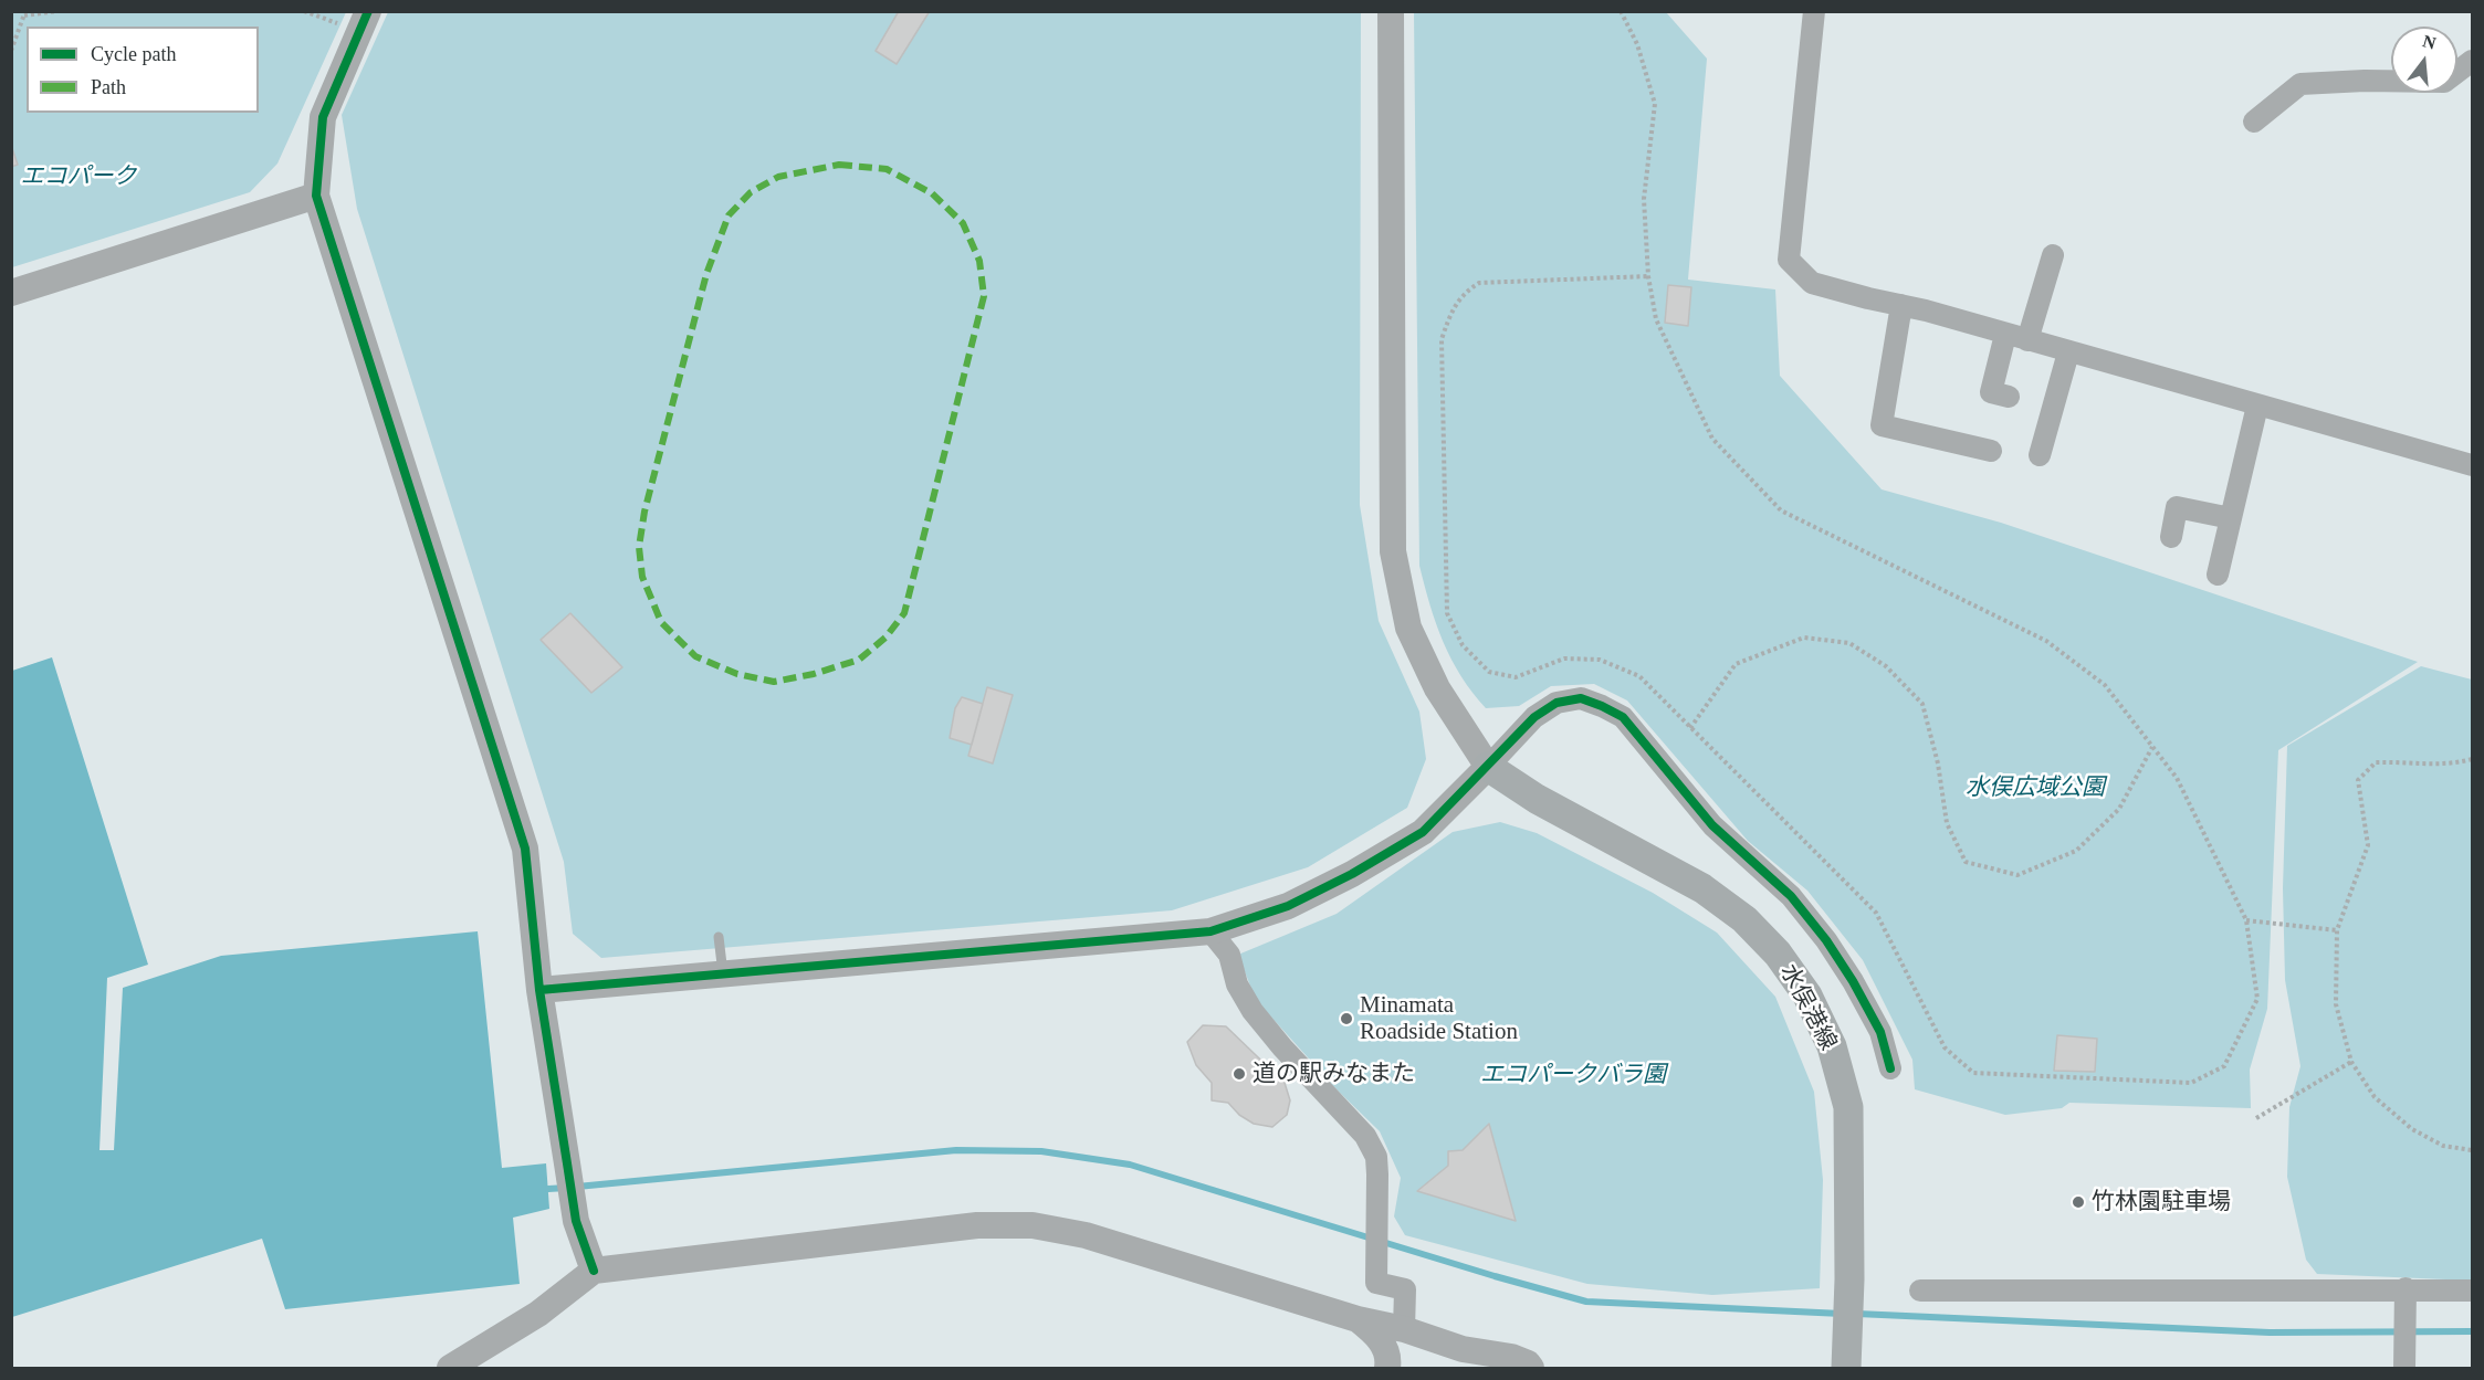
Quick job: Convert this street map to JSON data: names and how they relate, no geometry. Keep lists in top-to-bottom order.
{
  "streets": {
    "main road": ["水俣港線"]
  },
  "parks": ["エコパーク", "水俣広域公園", "エコパークバラ園"],
  "places": ["Minamata Roadside Station", "道の駅みなまた", "竹林園駐車場"],
  "legend": ["Cycle path", "Path"],
  "north": "top"
}
